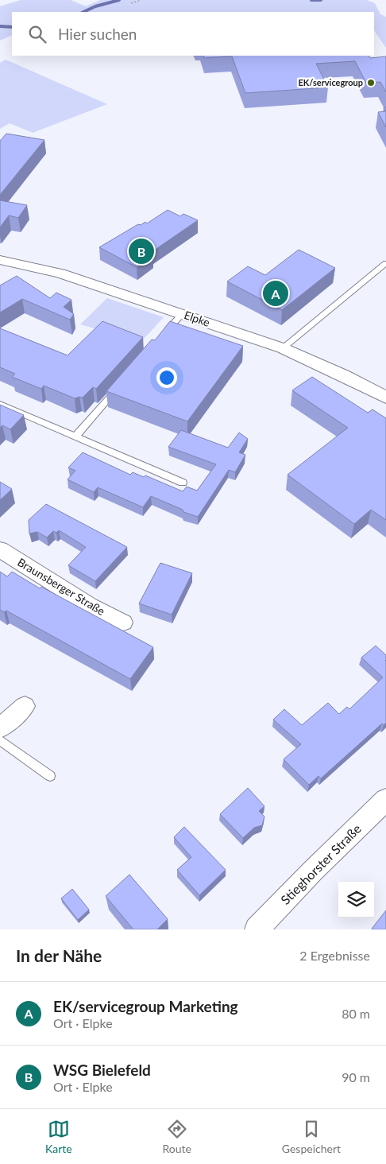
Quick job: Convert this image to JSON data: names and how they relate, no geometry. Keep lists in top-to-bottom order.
{
  "streets": {
    "street": ["Elpke", "Braunsberger Straße", "Stieghorster Straße"]
  },
  "places": ["EK/servicegroup"],
  "page": {
    "search": "Hier suchen",
    "pins": ["B", "A"],
    "heading": ["In der Nähe", "2 Ergebnisse"],
    "list": [
      {
        "mark": "A",
        "name": "EK/servicegroup Marketing",
        "note": "Ort · Elpke",
        "value": "80 m"
      },
      {
        "mark": "B",
        "name": "WSG Bielefeld",
        "note": "Ort · Elpke",
        "value": "90 m"
      }
    ],
    "nav": ["Karte", "Route", "Gespeichert"]
  }
}
